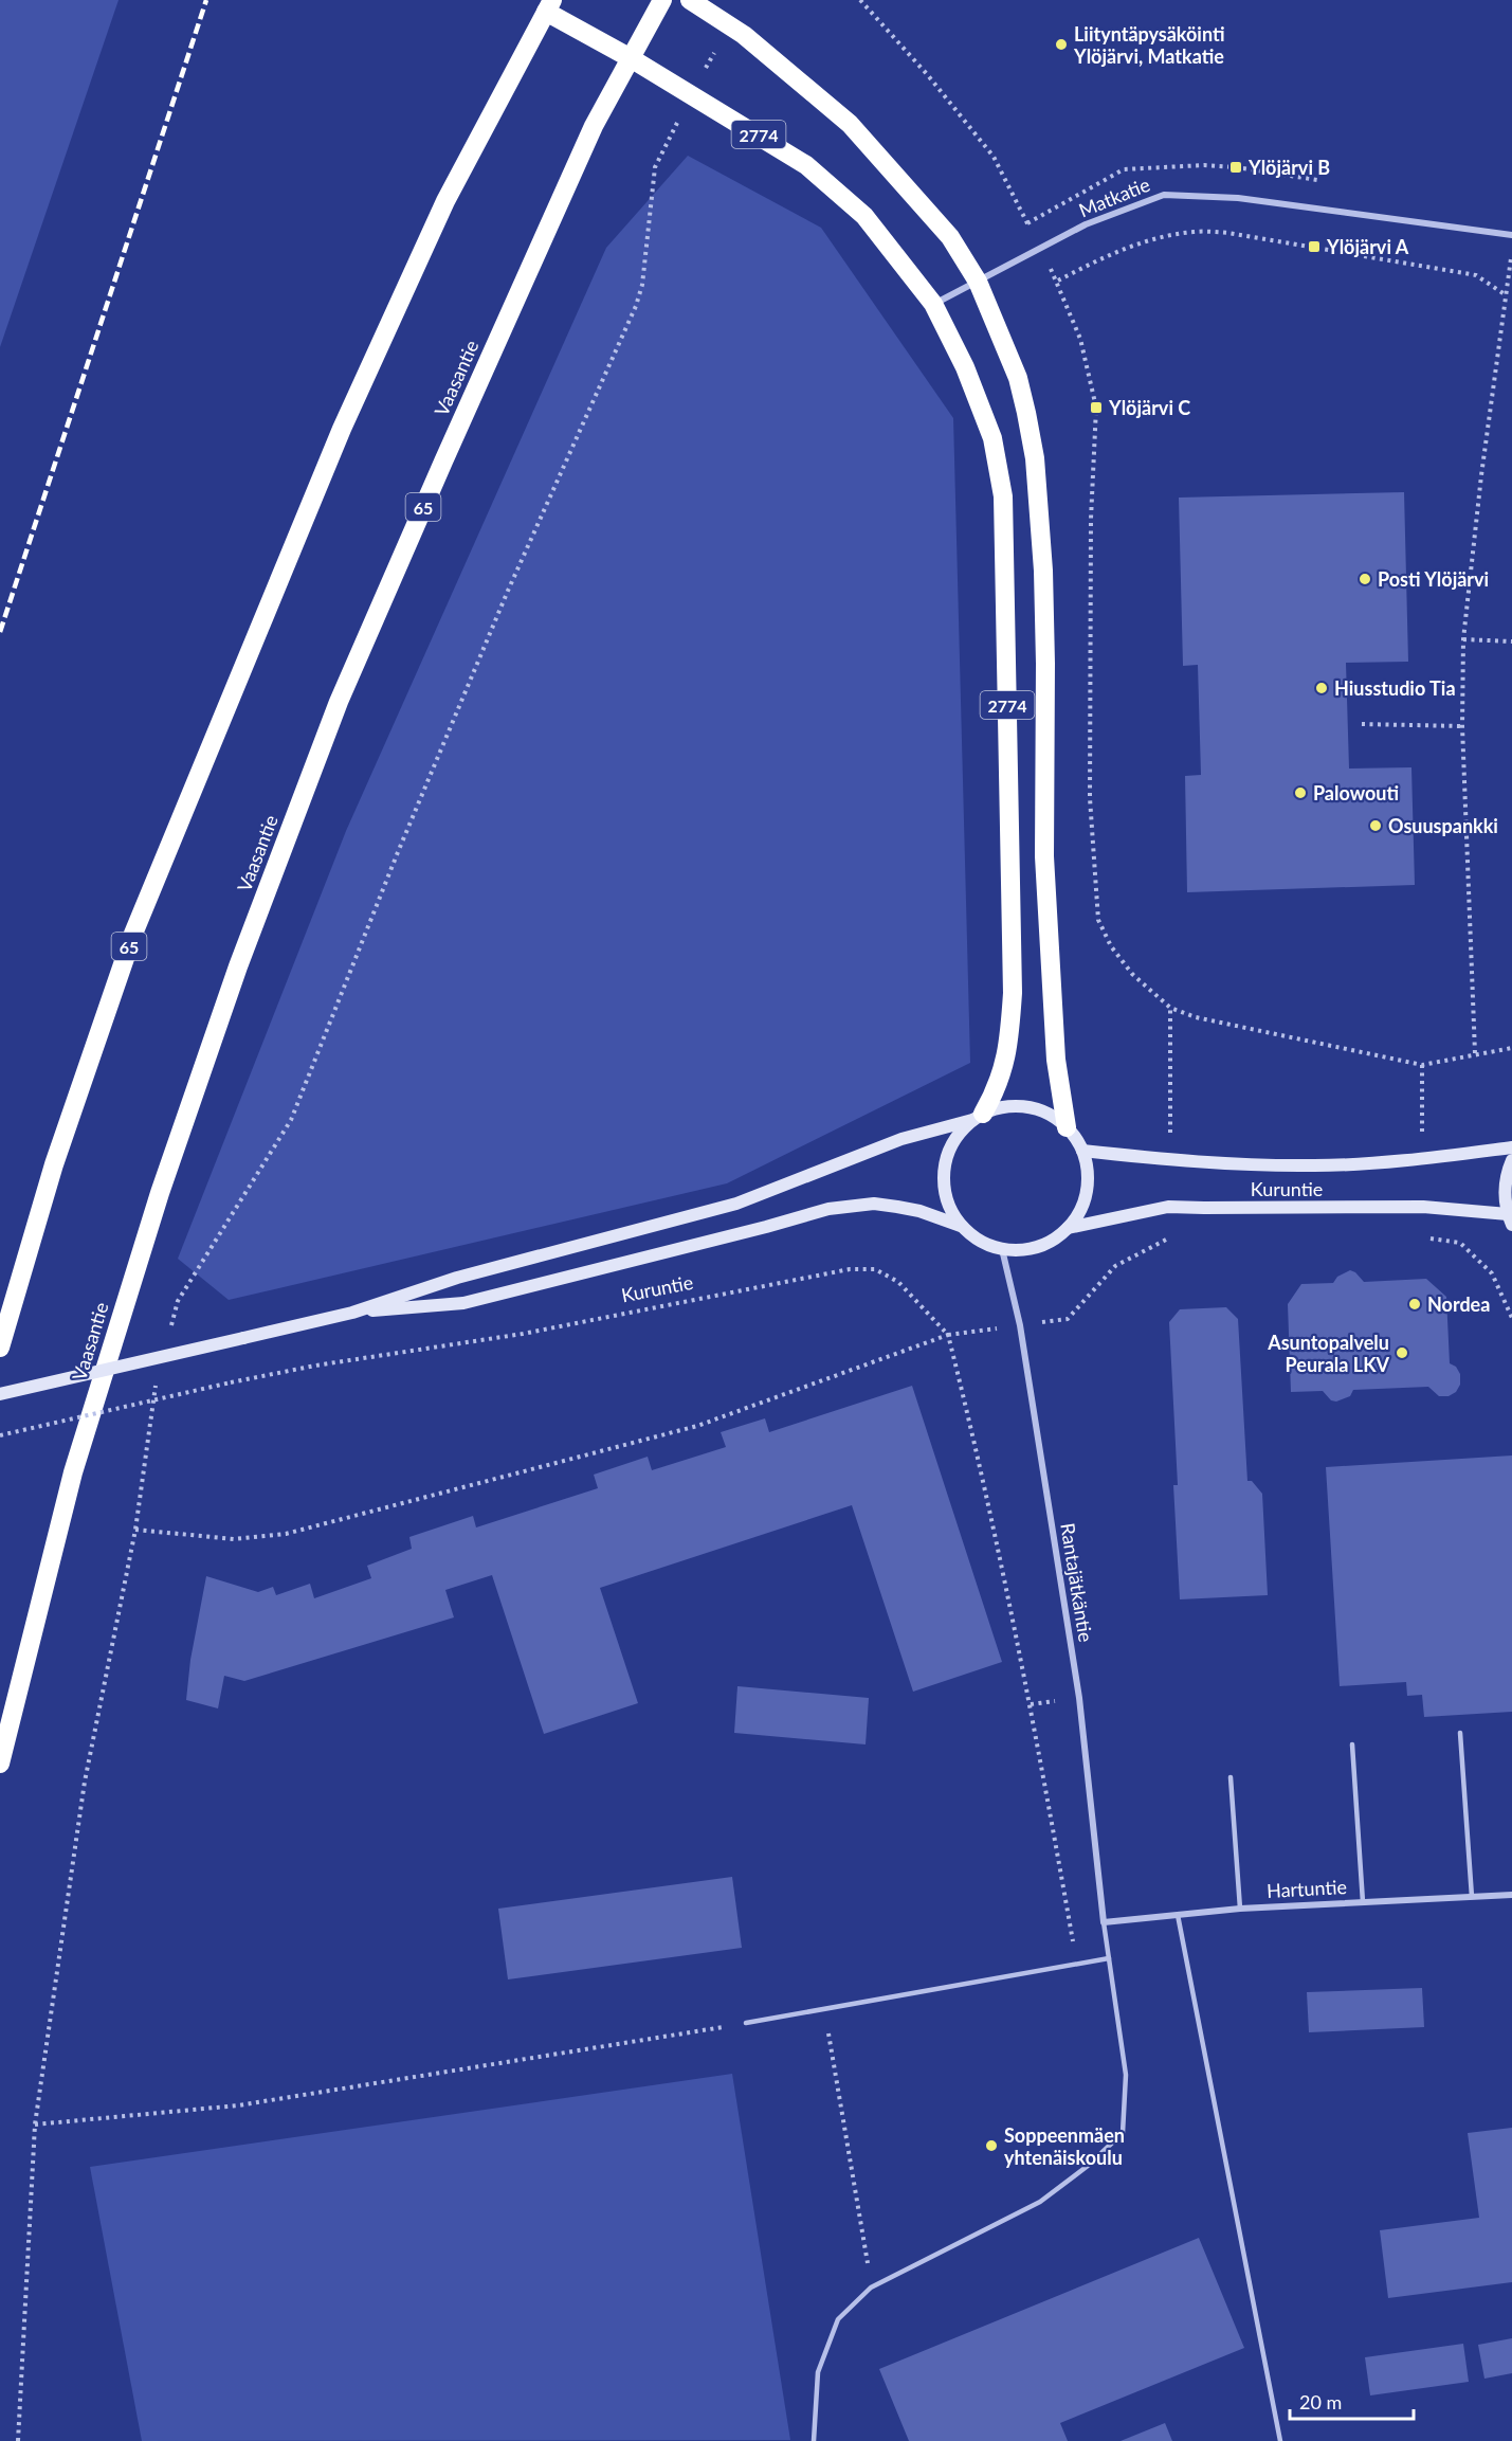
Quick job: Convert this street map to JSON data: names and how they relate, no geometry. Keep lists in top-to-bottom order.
{
  "streets": {
    "highway": ["2774", "Vaasantie", "65"],
    "main road": ["Kuruntie"],
    "street": ["Matkatie", "Rantajätkäntie", "Hartuntie"]
  },
  "crossings": [
    ["2774", "Matkatie"],
    ["2774", "Vaasantie"],
    ["2774", "65"],
    ["2774", "Kuruntie"],
    ["2774", "Rantajätkäntie"],
    ["Kuruntie", "Rantajätkäntie"],
    ["Rantajätkäntie", "Hartuntie"]
  ],
  "places": {
    "other": [
      "Liityntäpysäköinti Ylöjärvi, Matkatie",
      "Posti Ylöjärvi",
      "Hiusstudio Tia",
      "Palowouti",
      "Osuuspankki",
      "Nordea",
      "Asuntopalvelu Peurala LKV",
      "Soppeenmäen yhtenäiskoulu"
    ],
    "transit": ["Ylöjärvi B", "Ylöjärvi A", "Ylöjärvi C"]
  },
  "scale_bar": "20 m"
}
